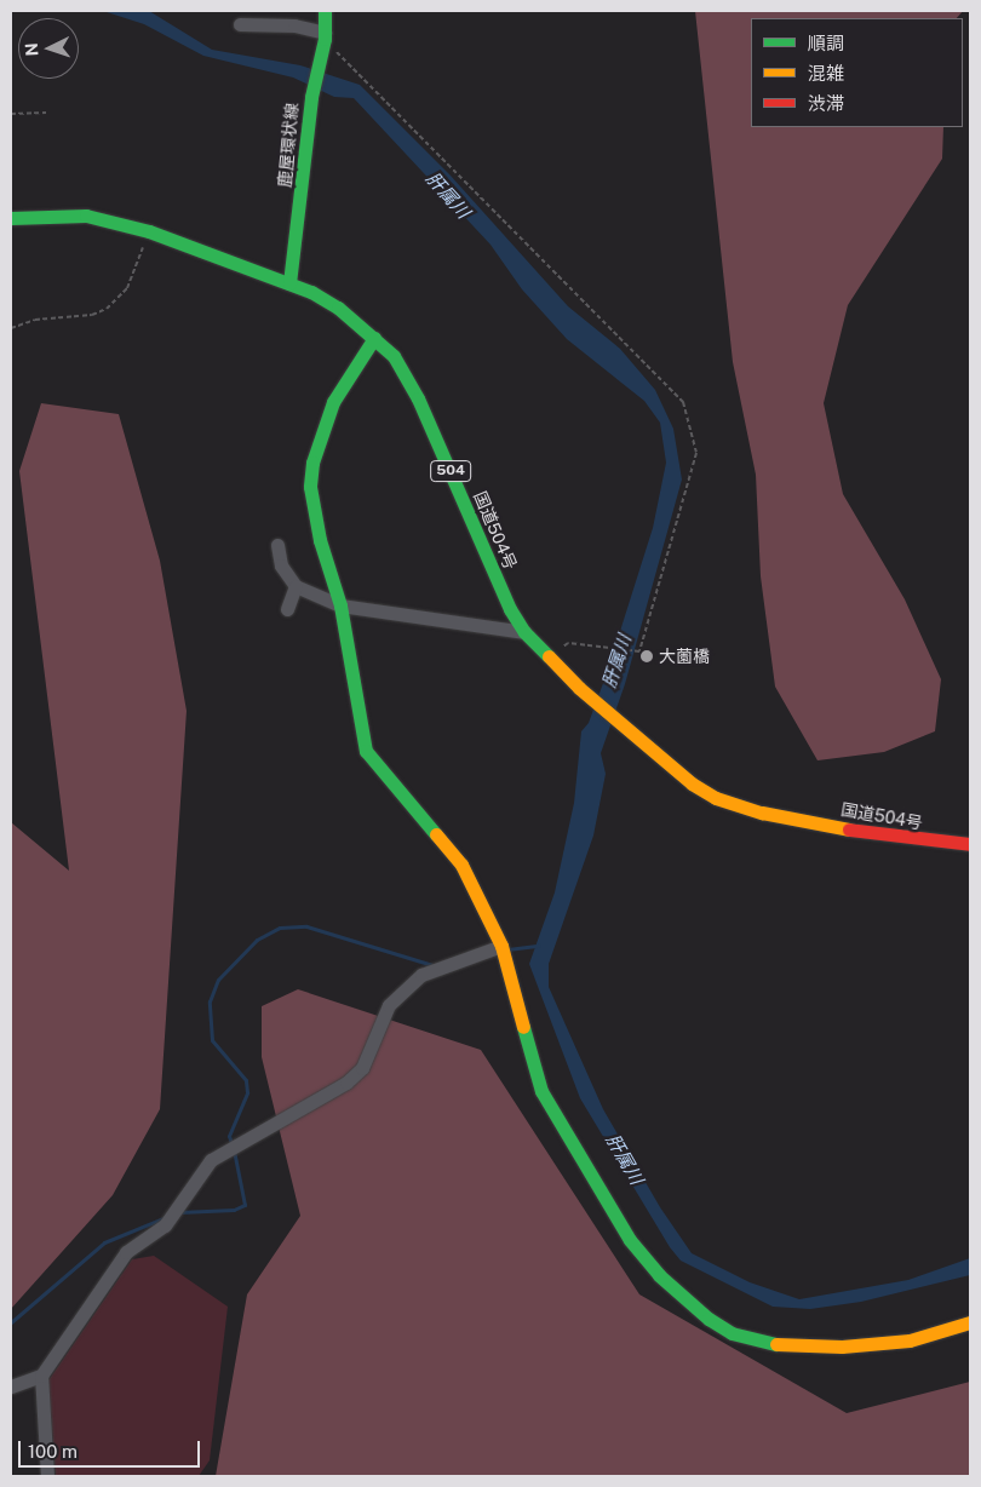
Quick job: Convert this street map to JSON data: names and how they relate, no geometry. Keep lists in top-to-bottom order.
{
  "streets": {
    "main road": ["鹿屋環状線", "504", "国道504号"]
  },
  "crossings": [
    ["鹿屋環状線", "国道504号"]
  ],
  "water": ["肝属川"],
  "places": ["大薗橋"],
  "legend": ["順調", "混雑", "渋滞"],
  "scale_bar": "100 m",
  "north": "left"
}
